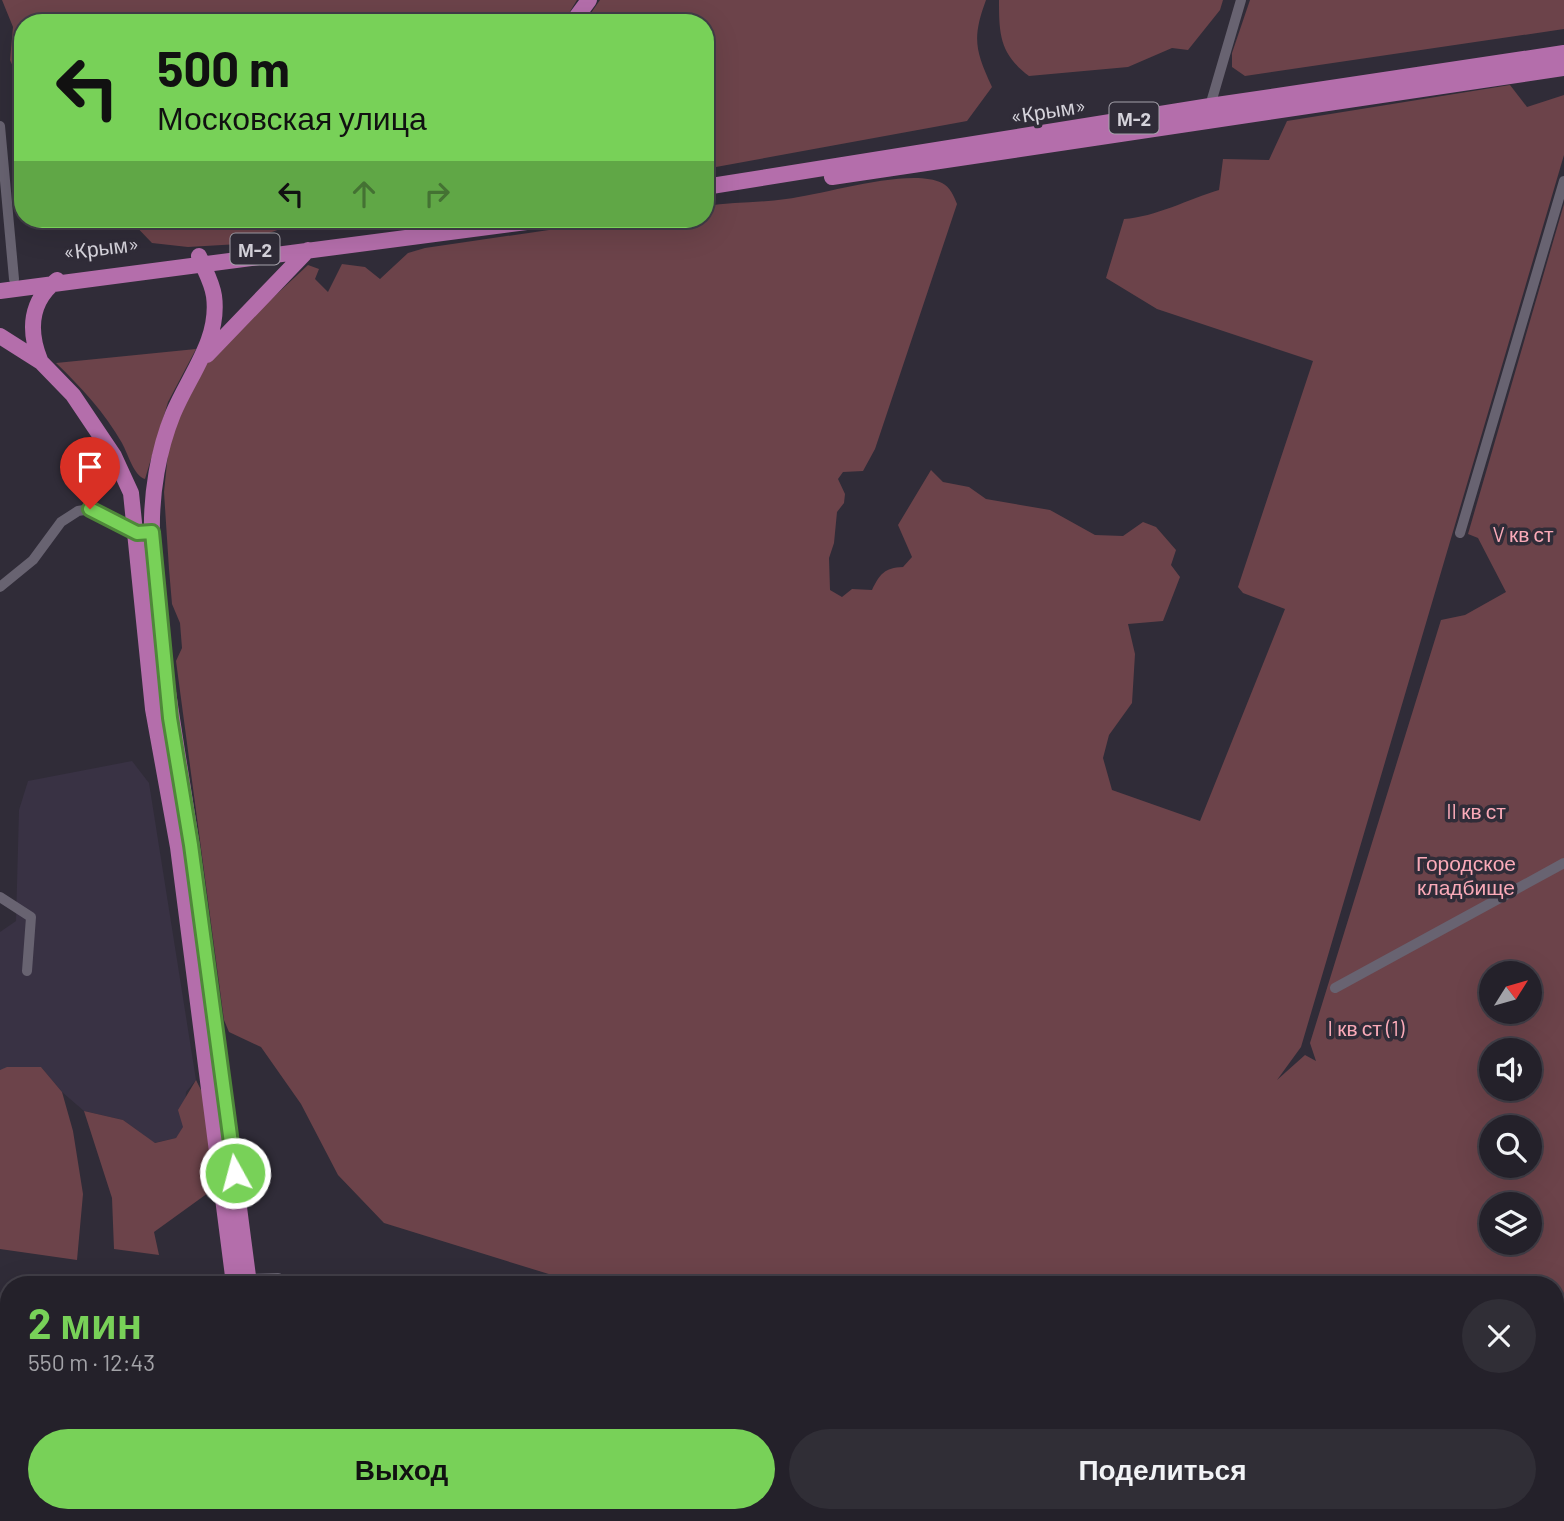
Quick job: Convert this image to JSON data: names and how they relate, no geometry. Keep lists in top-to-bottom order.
{
  "streets": {
    "main road": ["«Крым»", "М-2"]
  },
  "crossings": [
    ["«Крым»", "М-2"]
  ],
  "parks": [
    "V кв ст",
    "II кв ст",
    "Городское кладбище",
    "I кв ст (1)"
  ],
  "north": "top right",
  "page": {
    "turn": ["500 m", "Московская улица"],
    "heading": ["2 мин", "550 m · 12:43"],
    "buttons": ["Выход", "Поделиться"]
  }
}
